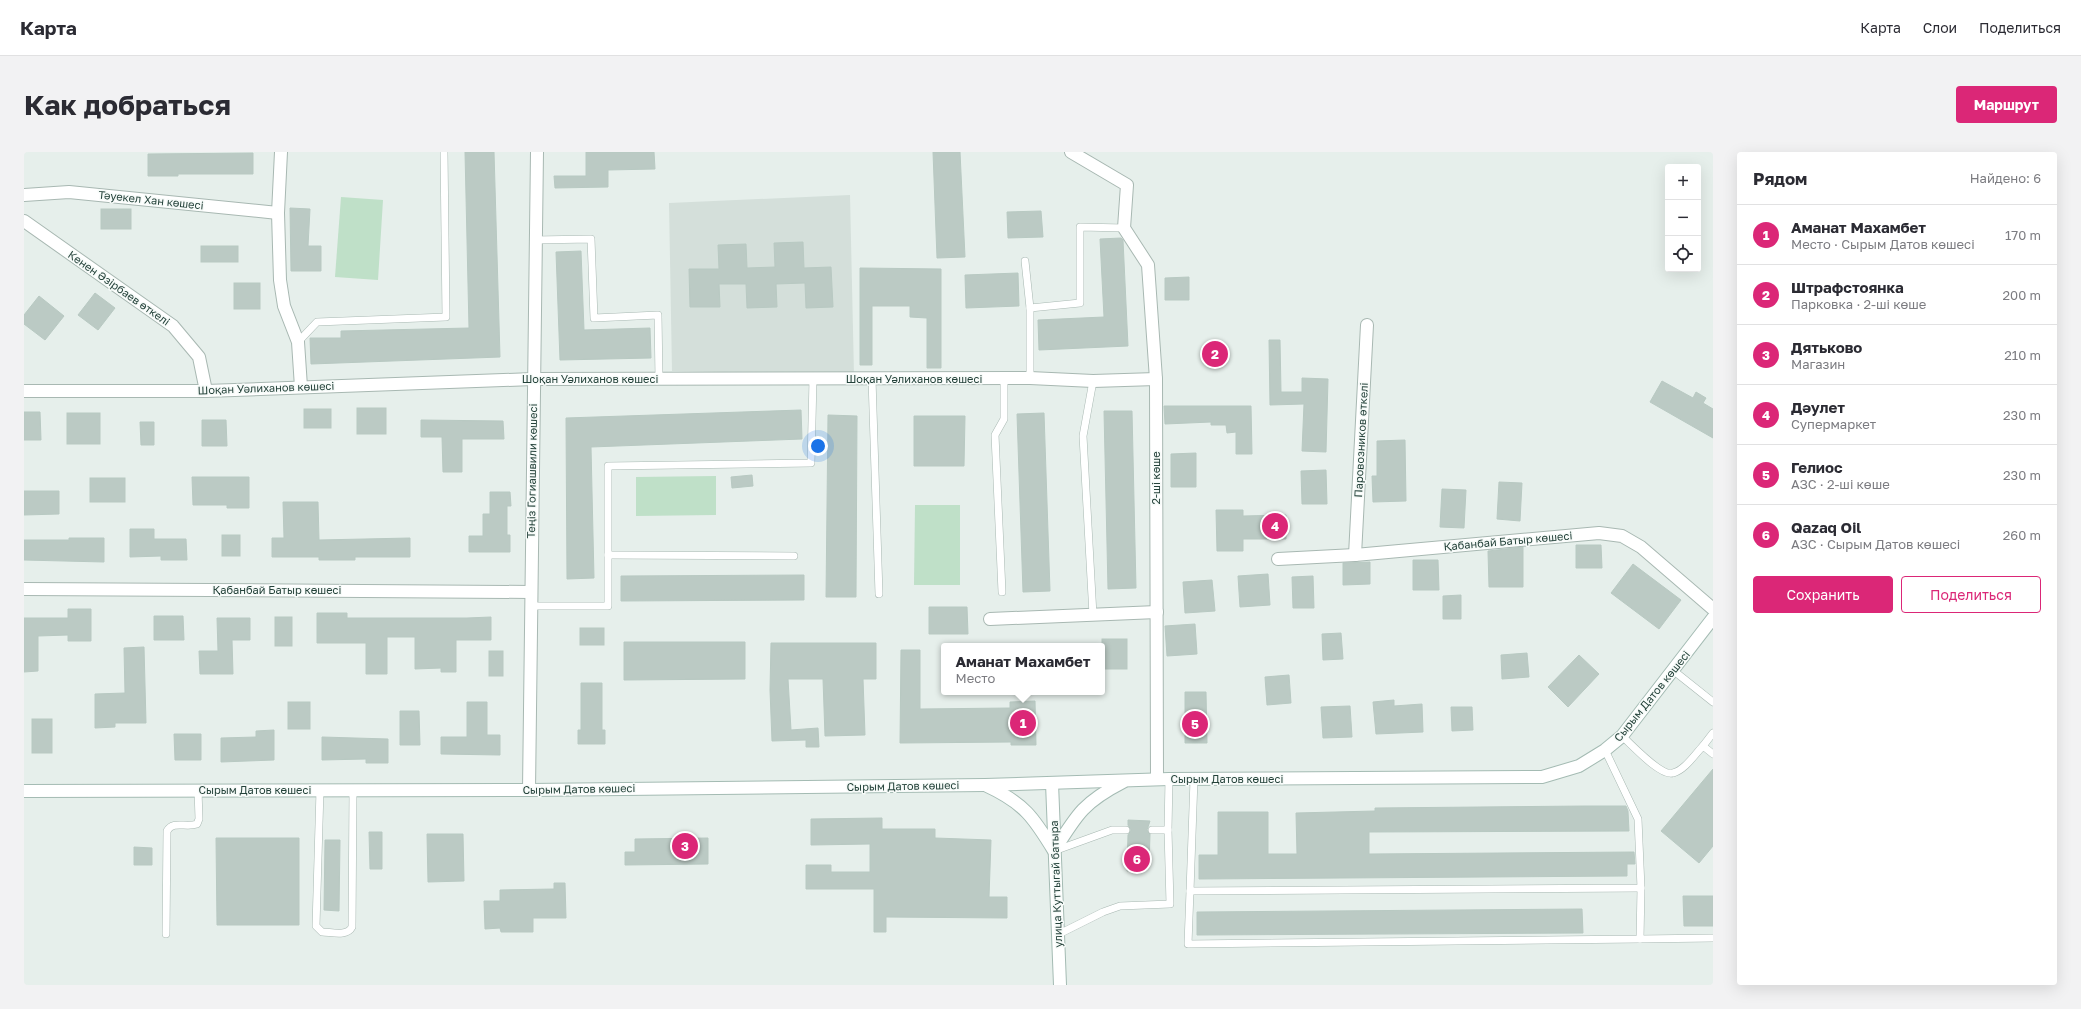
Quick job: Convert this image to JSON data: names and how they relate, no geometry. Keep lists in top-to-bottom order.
{
  "streets": {
    "street": [
      "Тәуекел Хан көшесі",
      "Кенен Әзірбаев өткелі",
      "Шоқан Уәлиханов көшесі",
      "Паровозников өткелі",
      "Теңіз Гогиашвили көшесі",
      "2-ші көше",
      "Қабанбай Батыр көшесі",
      "Сырым Датов көшесі",
      "улица Куттыгай батыра"
    ]
  },
  "crossings": [
    ["Кенен Әзірбаев өткелі", "Шоқан Уәлиханов көшесі"],
    ["Шоқан Уәлиханов көшесі", "Теңіз Гогиашвили көшесі"],
    ["Шоқан Уәлиханов көшесі", "2-ші көше"],
    ["Паровозников өткелі", "Қабанбай Батыр көшесі"],
    ["Теңіз Гогиашвили көшесі", "Қабанбай Батыр көшесі"],
    ["Теңіз Гогиашвили көшесі", "Сырым Датов көшесі"],
    ["2-ші көше", "Сырым Датов көшесі"],
    ["Сырым Датов көшесі", "улица Куттыгай батыра"]
  ],
  "page": {
    "header": "Карта",
    "nav": ["Карта", "Слои", "Поделиться"],
    "buttons": [
      "Маршрут",
      ["Сохранить", "Поделиться"]
    ],
    "title": "Как добраться",
    "heading": ["Рядом", "Найдено: 6"],
    "map_buttons": ["+", "−"],
    "list": [
      {
        "mark": "1",
        "name": "Аманат Махамбет",
        "note": "Место · Сырым Датов көшесі",
        "value": "170 m"
      },
      {
        "mark": "2",
        "name": "Штрафстоянка",
        "note": "Парковка · 2-ші көше",
        "value": "200 m"
      },
      {
        "mark": "3",
        "name": "Дятьково",
        "note": "Магазин",
        "value": "210 m"
      },
      {
        "mark": "4",
        "name": "Дәулет",
        "note": "Супермаркет",
        "value": "230 m"
      },
      {
        "mark": "5",
        "name": "Гелиос",
        "note": "АЗС · 2-ші көше",
        "value": "230 m"
      },
      {
        "mark": "6",
        "name": "Qazaq Oil",
        "note": "АЗС · Сырым Датов көшесі",
        "value": "260 m"
      }
    ],
    "pins": [
      "2",
      "4",
      "1",
      "5",
      "3",
      "6"
    ],
    "popup": ["Аманат Махамбет", "Место"]
  }
}
